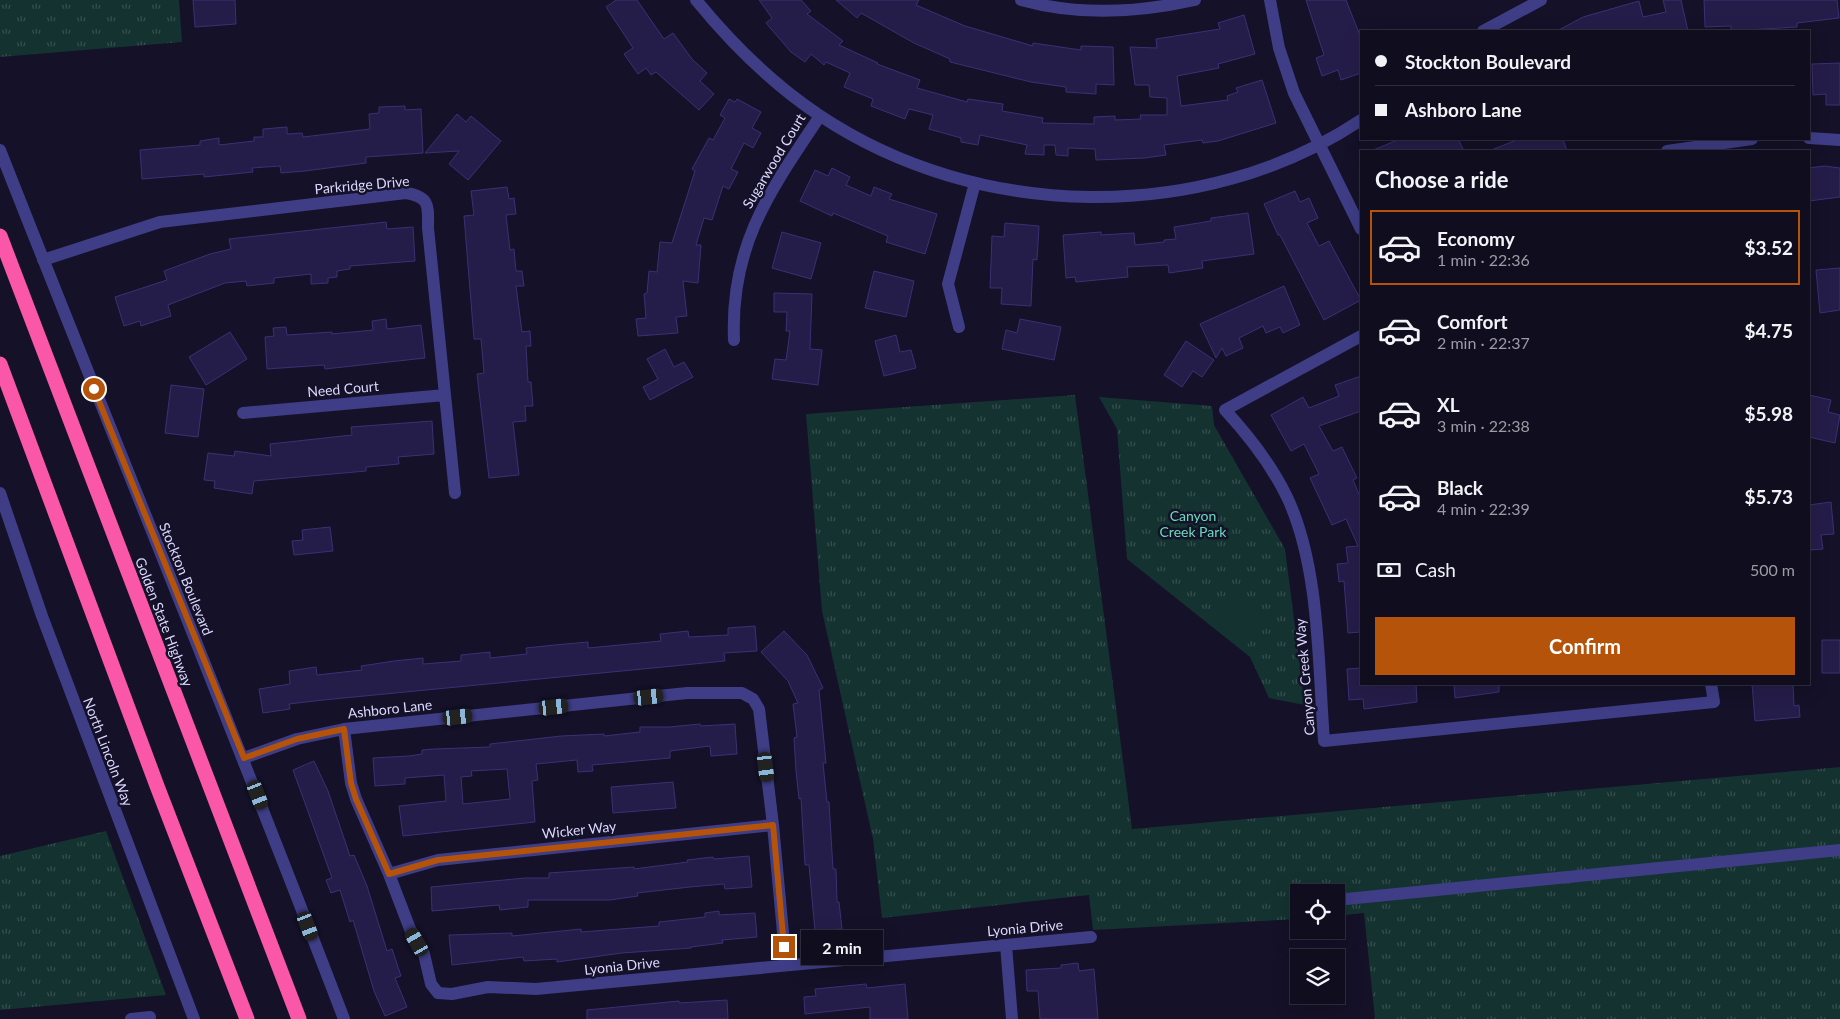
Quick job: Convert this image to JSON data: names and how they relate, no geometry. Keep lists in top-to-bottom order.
{
  "streets": {
    "highway": ["Golden State Highway"],
    "street": [
      "Sugarwood Court",
      "Parkridge Drive",
      "Need Court",
      "Stockton Boulevard",
      "Canyon Creek Way",
      "Ashboro Lane",
      "North Lincoln Way",
      "Wicker Way",
      "Lyonia Drive"
    ]
  },
  "crossings": [
    ["Parkridge Drive", "Need Court"],
    ["Parkridge Drive", "Stockton Boulevard"],
    ["Stockton Boulevard", "Ashboro Lane"],
    ["Ashboro Lane", "Wicker Way"],
    ["Ashboro Lane", "Lyonia Drive"],
    ["Wicker Way", "Lyonia Drive"]
  ],
  "parks": ["Canyon Creek Park"],
  "page": {
    "banner": ["Stockton Boulevard", "Ashboro Lane"],
    "heading": "Choose a ride",
    "list": [
      {
        "name": "Economy",
        "note": "1 min · 22:36",
        "value": "$3.52"
      },
      {
        "name": "Comfort",
        "note": "2 min · 22:37",
        "value": "$4.75"
      },
      {
        "name": "XL",
        "note": "3 min · 22:38",
        "value": "$5.98"
      },
      {
        "name": "Black",
        "note": "4 min · 22:39",
        "value": "$5.73"
      }
    ],
    "pay": ["Cash", "500 m"],
    "buttons": "Confirm",
    "bubble": "2 min"
  }
}
